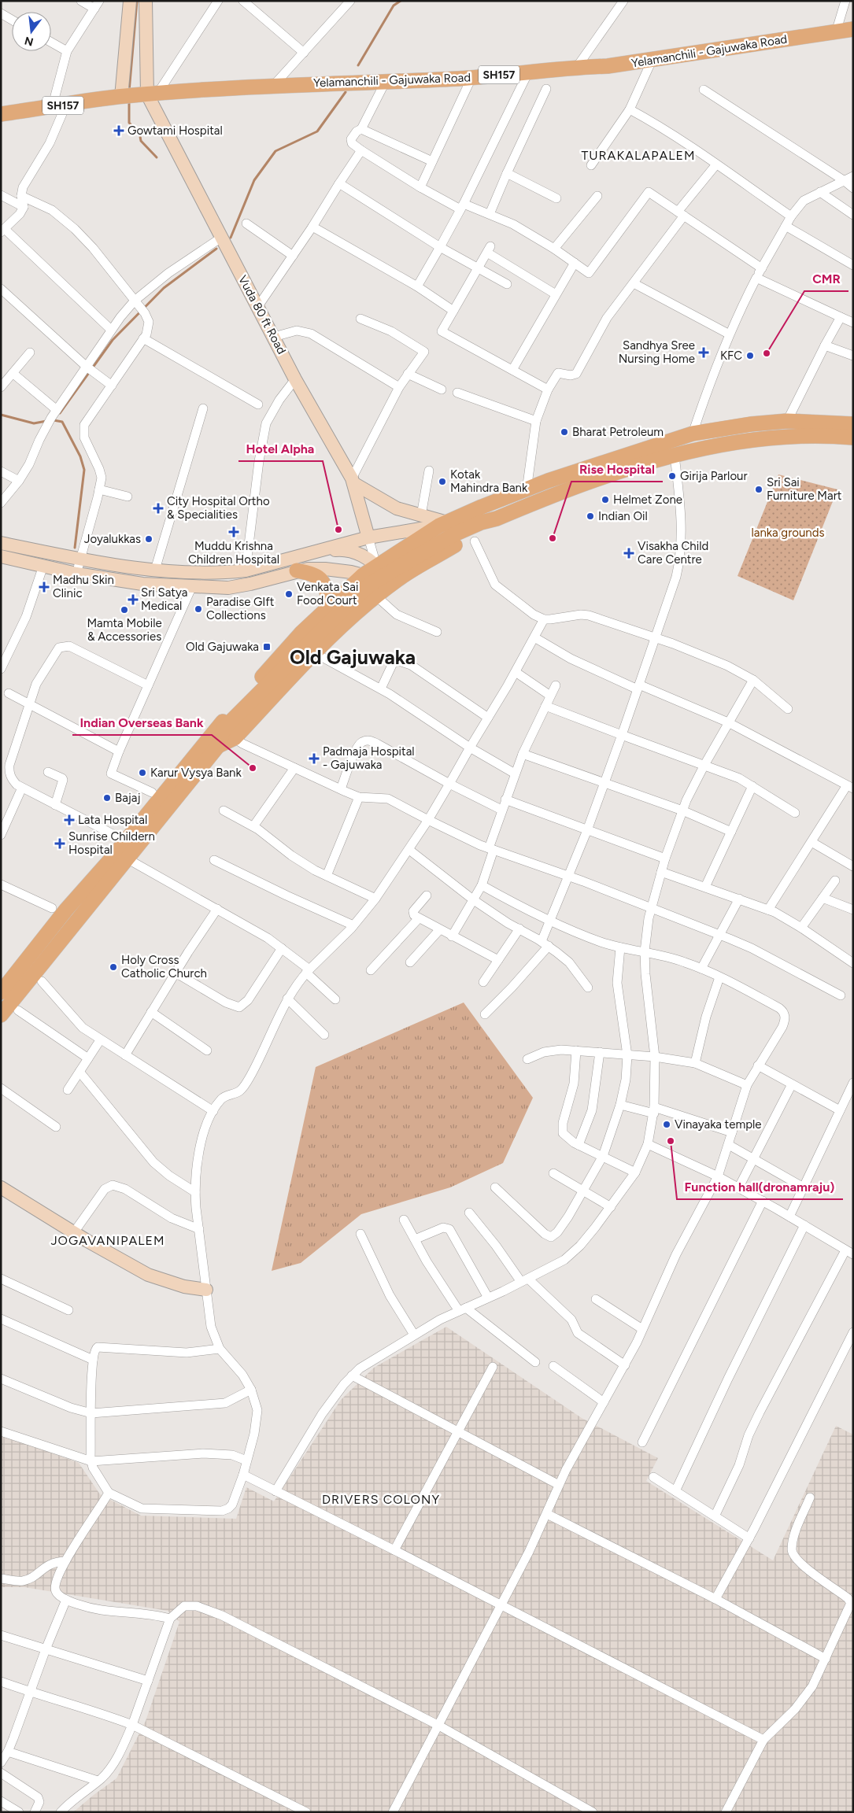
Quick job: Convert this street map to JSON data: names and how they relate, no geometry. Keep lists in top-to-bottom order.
{
  "streets": {
    "main road": ["Yelamanchili - Gajuwaka Road", "SH157"],
    "street": ["Vuda 80 ft Road"]
  },
  "crossings": [
    ["Yelamanchili - Gajuwaka Road", "Vuda 80 ft Road"]
  ],
  "districts": [
    "TURAKALAPALEM",
    "Old Gajuwaka",
    "JOGAVANIPALEM",
    "DRIVERS COLONY"
  ],
  "parks": ["lanka grounds"],
  "places": {
    "health": [
      "Gowtami Hospital",
      "Sandhya Sree Nursing Home",
      "City Hospital Ortho & Specialities",
      "Muddu Krishna Children Hospital",
      "Visakha Child Care Centre",
      "Madhu Skin Clinic",
      "Sri Satya Medical",
      "Padmaja Hospital - Gajuwaka",
      "Lata Hospital",
      "Sunrise Childern Hospital"
    ],
    "other": [
      "CMR",
      "KFC",
      "Bharat Petroleum",
      "Girija Parlour",
      "Kotak Mahindra Bank",
      "Sri Sai Furniture Mart",
      "Helmet Zone",
      "Indian Oil",
      "Hotel Alpha",
      "Rise Hospital",
      "Joyalukkas",
      "Venkata Sai Food Court",
      "Paradise GIft Collections",
      "Mamta Mobile & Accessories",
      "Indian Overseas Bank",
      "Karur Vysya Bank",
      "Bajaj",
      "Holy Cross Catholic Church",
      "Vinayaka temple",
      "Function hall(dronamraju)"
    ],
    "transit": ["Old Gajuwaka"]
  },
  "north": "bottom"
}
